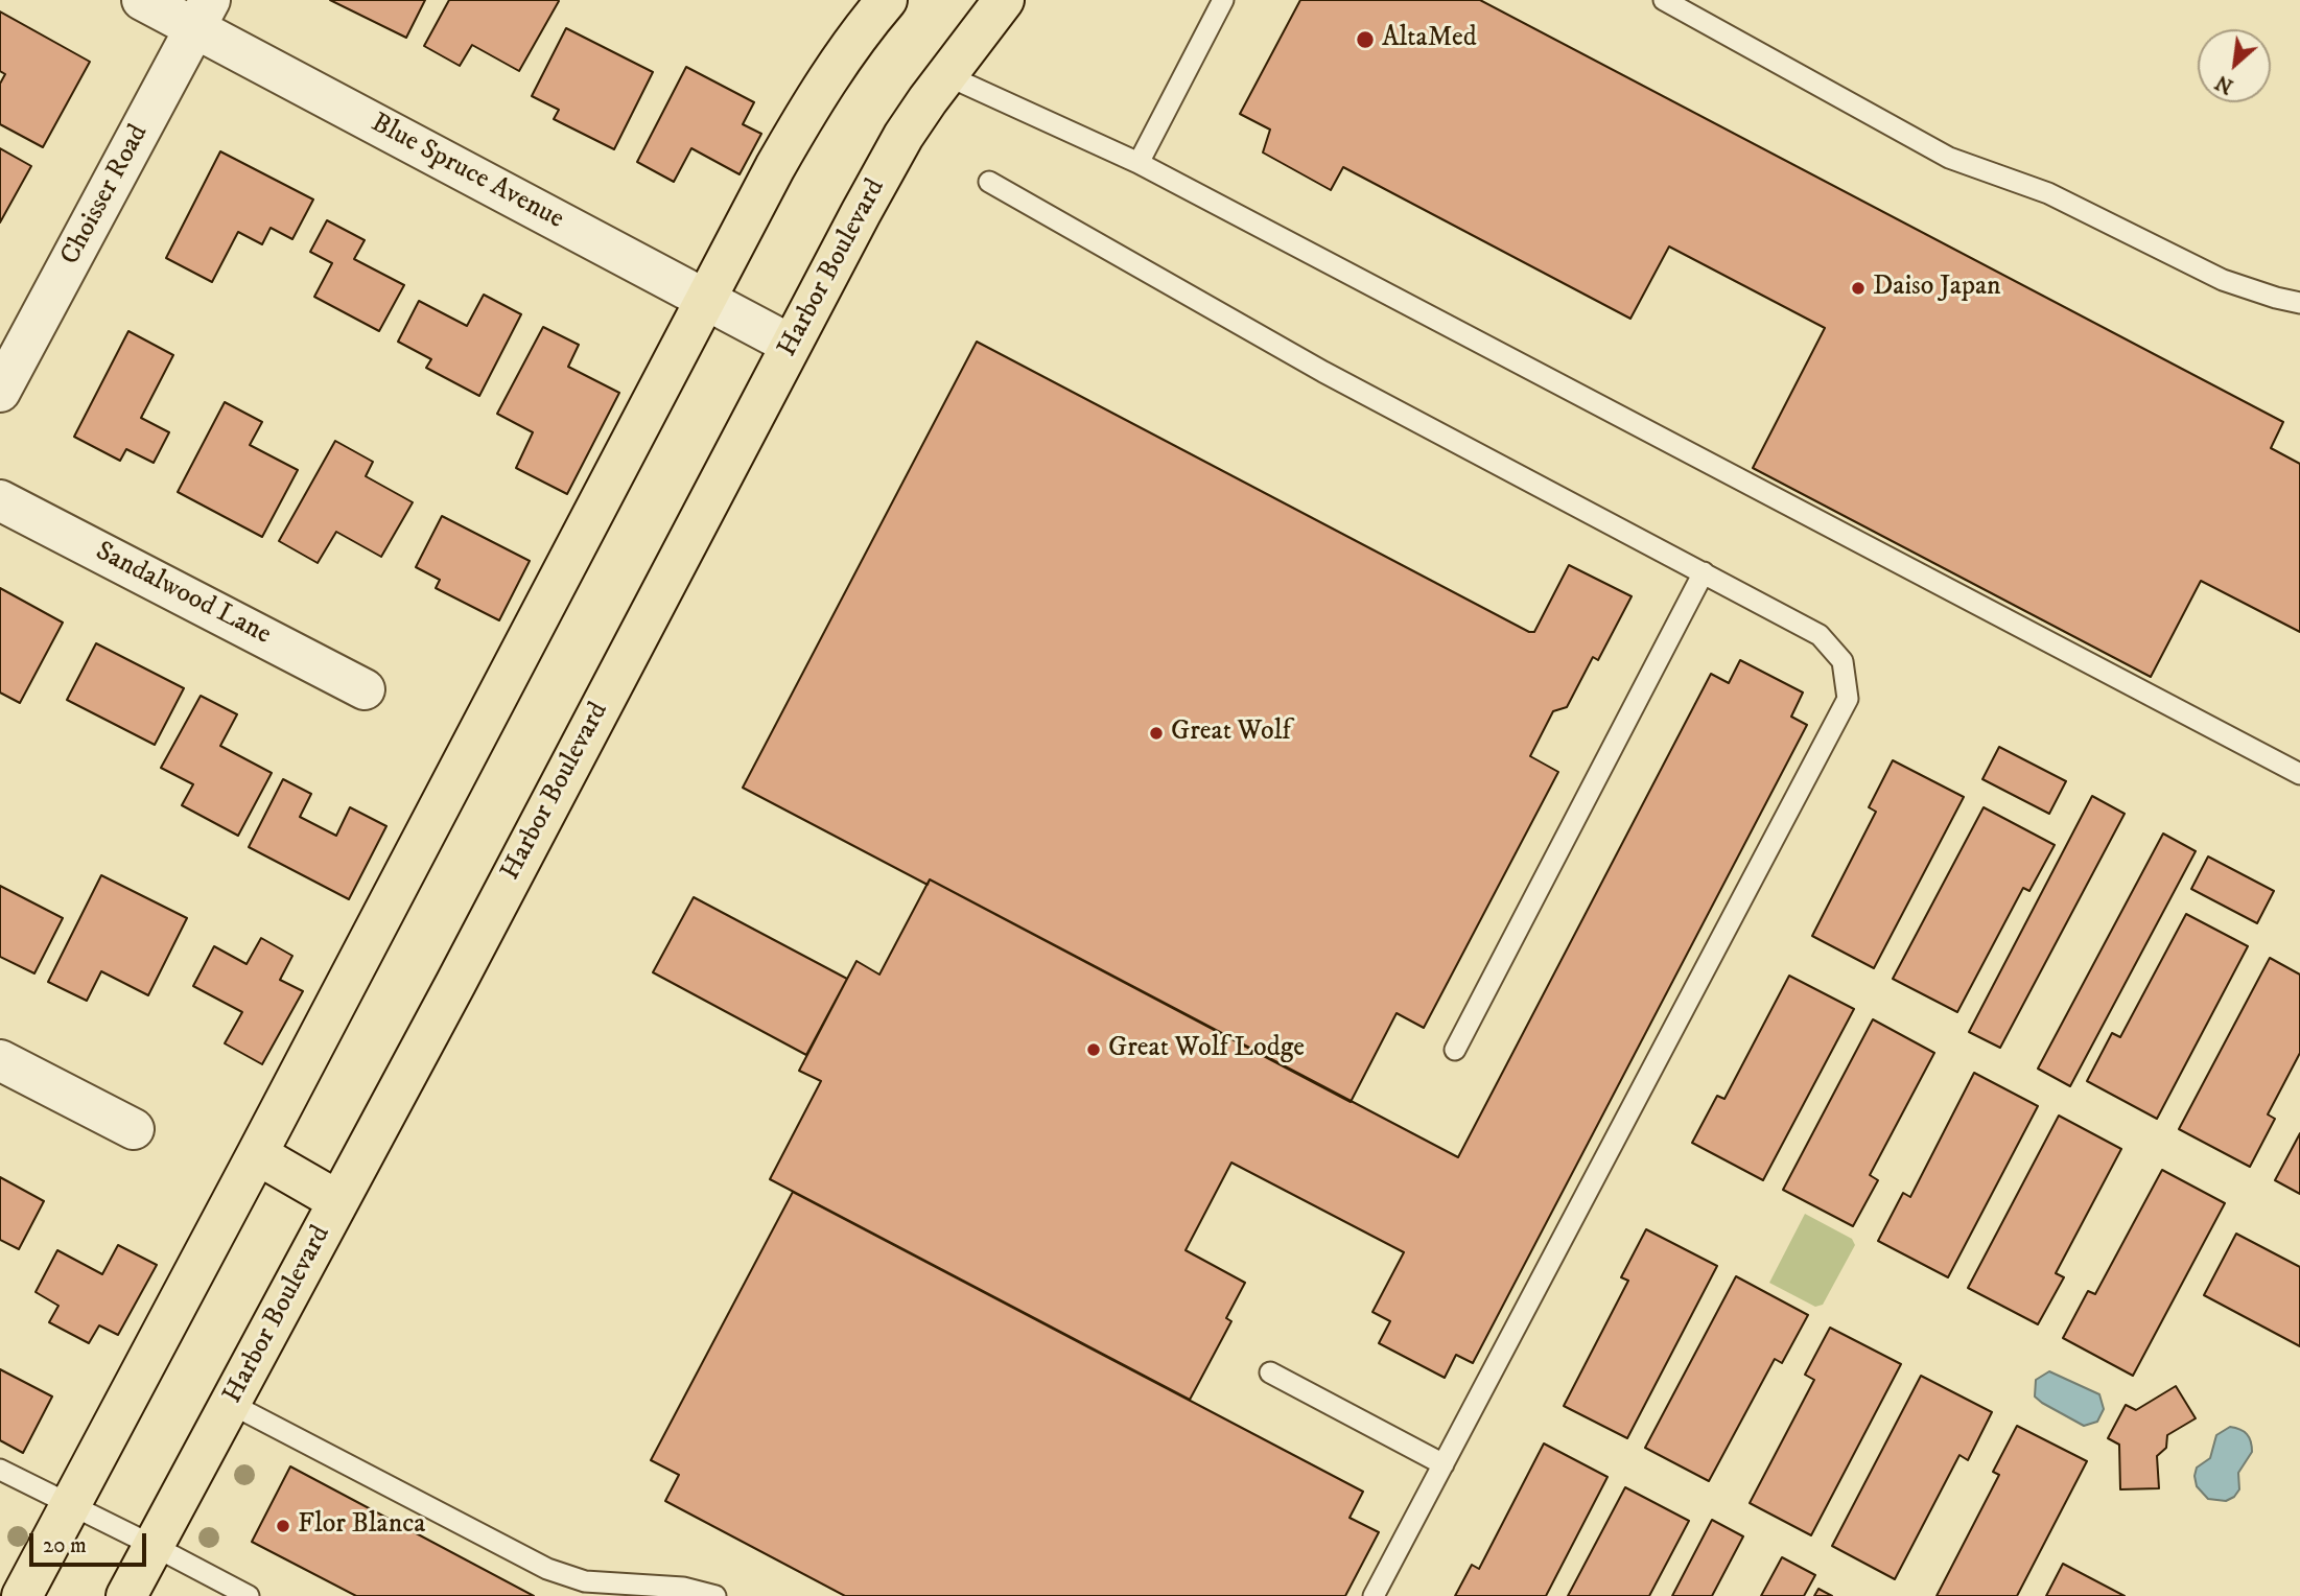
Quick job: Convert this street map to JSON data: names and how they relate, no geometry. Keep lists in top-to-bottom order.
{
  "streets": {
    "main road": ["Harbor Boulevard"],
    "street": ["Blue Spruce Avenue", "Choisser Road", "Sandalwood Lane"]
  },
  "crossings": [
    ["Blue Spruce Avenue", "Choisser Road"],
    ["Blue Spruce Avenue", "Harbor Boulevard"]
  ],
  "places": [
    "AltaMed",
    "Daiso Japan",
    "Great Wolf",
    "Great Wolf Lodge",
    "Flor Blanca"
  ],
  "scale_bar": "20 m",
  "north": "bottom left"
}
